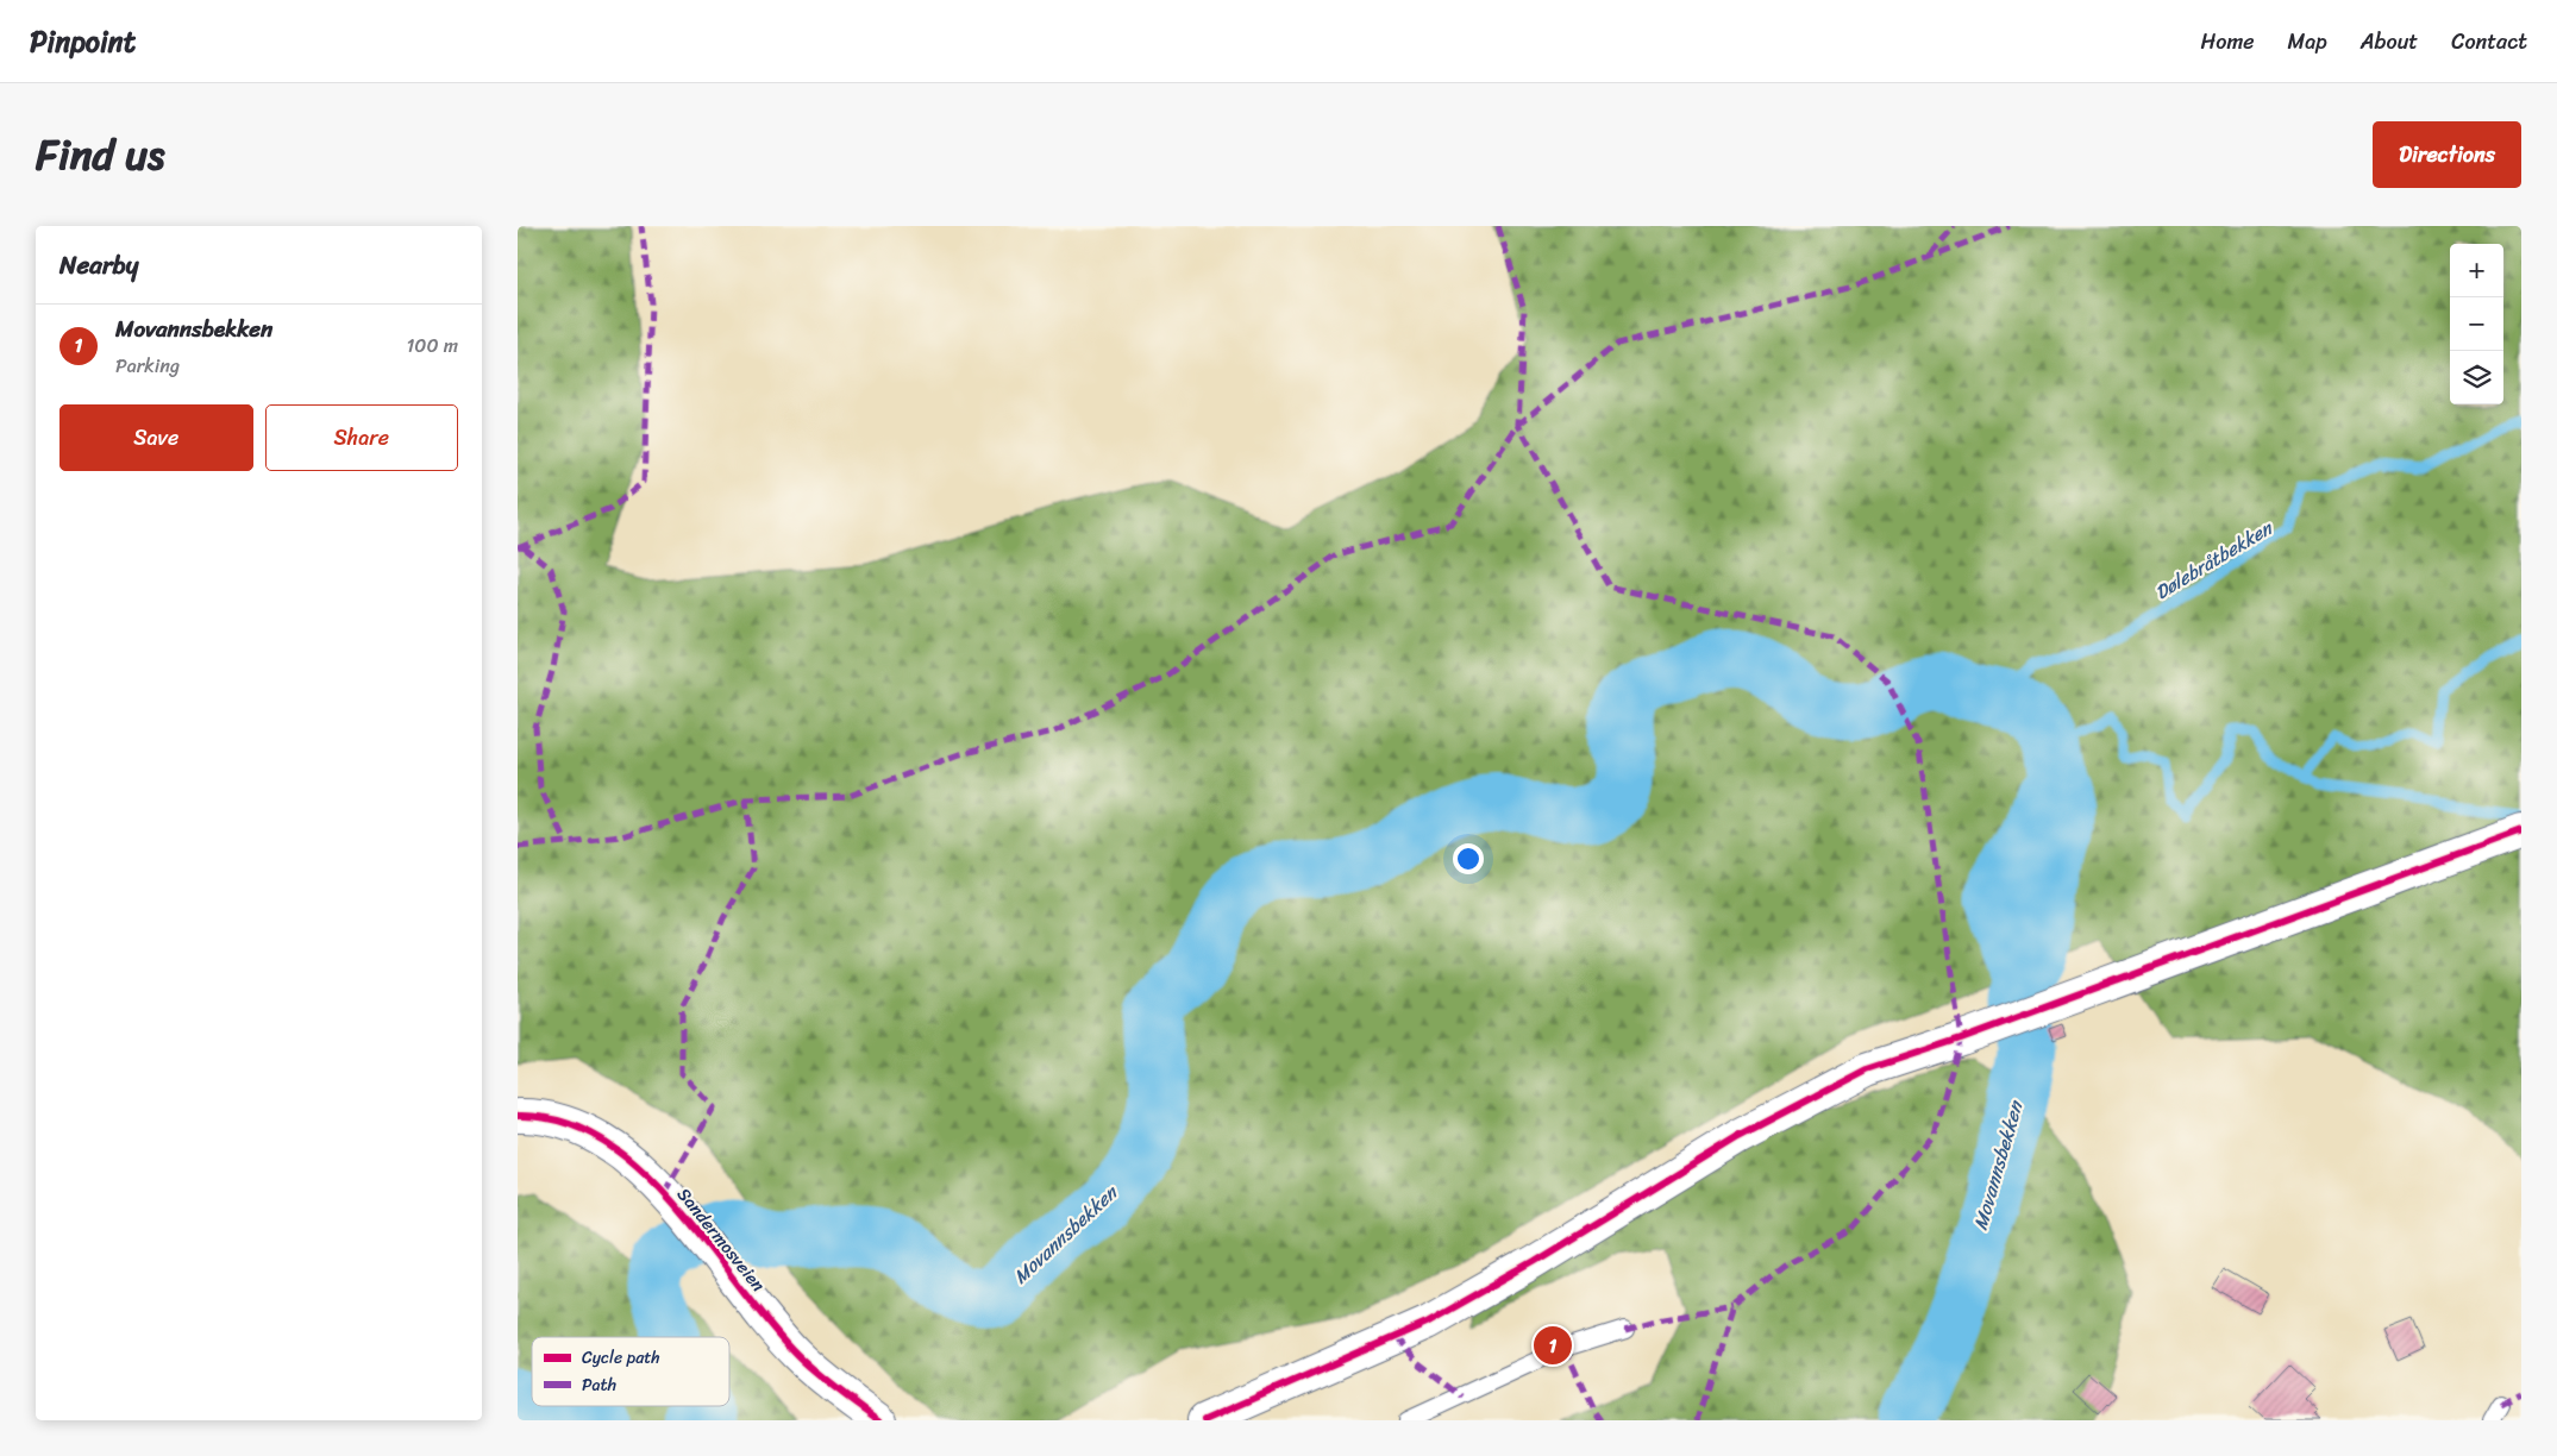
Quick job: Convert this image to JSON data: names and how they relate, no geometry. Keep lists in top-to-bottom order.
{
  "streets": {
    "street": ["Sandermosveien"]
  },
  "water": ["Dølebråtbekken", "Movannsbekken"],
  "legend": ["Cycle path", "Path"],
  "page": {
    "header": "Pinpoint",
    "nav": [
      "Home",
      "Map",
      "About",
      "Contact"
    ],
    "title": "Find us",
    "buttons": [
      "Directions",
      ["Save", "Share"]
    ],
    "heading": "Nearby",
    "map_buttons": ["+", "−"],
    "list": [
      {
        "mark": "1",
        "name": "Movannsbekken",
        "note": "Parking",
        "value": "100 m"
      }
    ],
    "pins": "1"
  }
}
